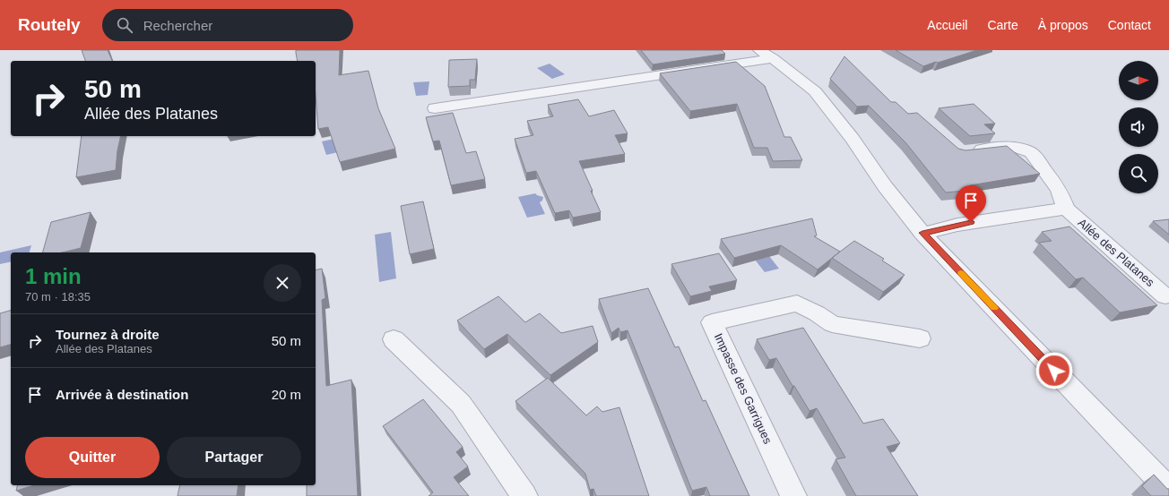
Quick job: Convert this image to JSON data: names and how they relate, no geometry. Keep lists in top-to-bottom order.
{
  "streets": {
    "street": ["Allée des Platanes", "Impasse des Garrigues"]
  },
  "north": "right",
  "page": {
    "header": "Routely",
    "search": "Rechercher",
    "nav": [
      "Accueil",
      "Carte",
      "À propos",
      "Contact"
    ],
    "turn": ["50 m", "Allée des Platanes"],
    "heading": ["1 min", "70 m · 18:35"],
    "list": [
      {
        "name": "Tournez à droite",
        "note": "Allée des Platanes",
        "value": "50 m"
      },
      {
        "name": "Arrivée à destination",
        "value": "20 m"
      }
    ],
    "buttons": ["Quitter", "Partager"]
  }
}
